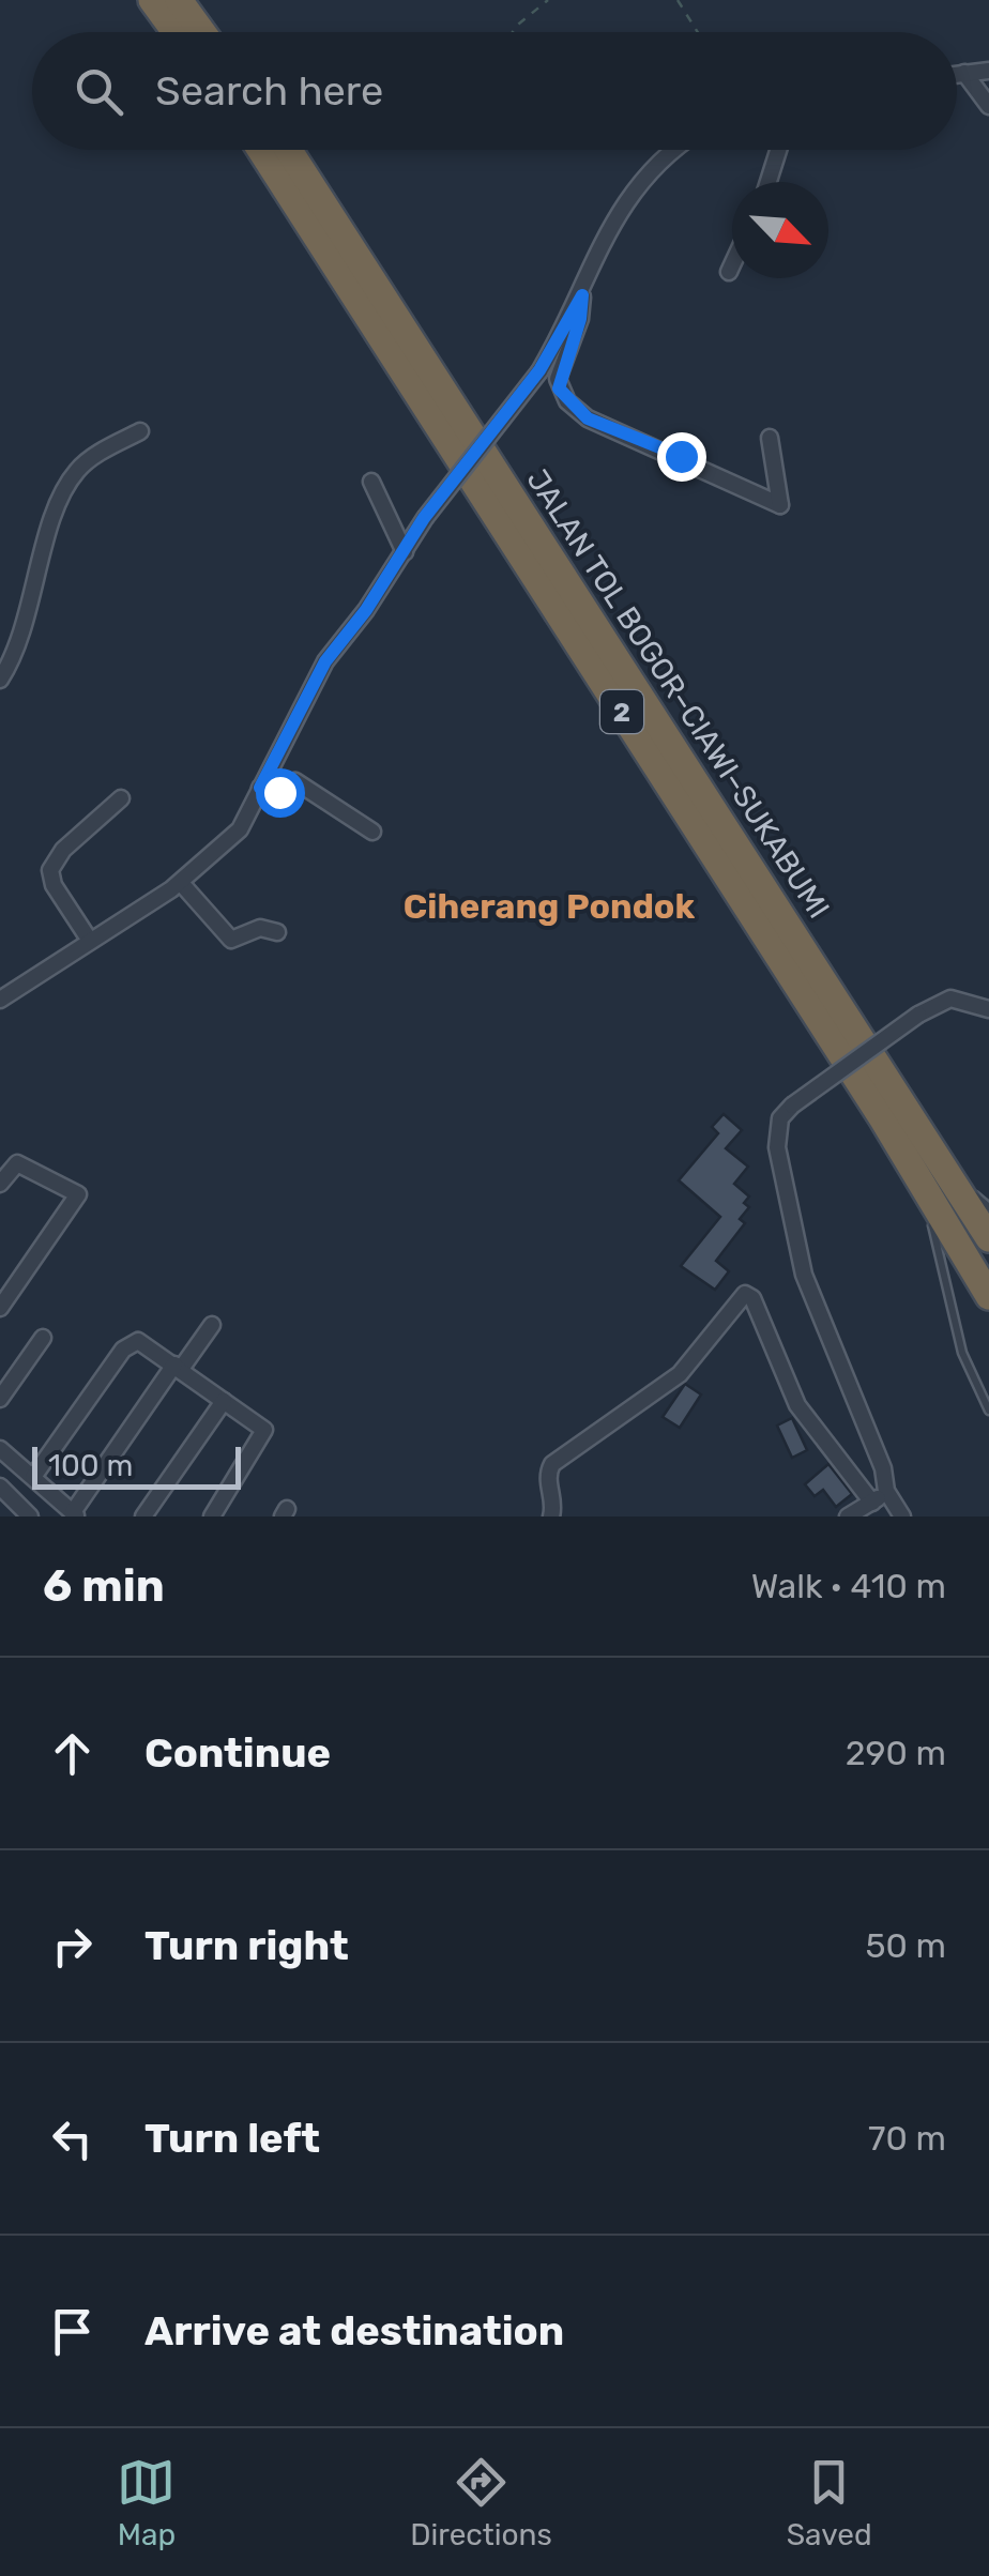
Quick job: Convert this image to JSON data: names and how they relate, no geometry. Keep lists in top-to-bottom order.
{
  "streets": {
    "highway": ["JALAN TOL BOGOR–CIAWI–SUKABUMI", "2"]
  },
  "districts": ["Ciherang Pondok"],
  "scale_bar": "100 m",
  "north": "bottom right",
  "page": {
    "search": "Search here",
    "scale": "100 m",
    "heading": ["6 min", "Walk · 410 m"],
    "list": [
      ["Continue", "290 m"],
      ["Turn right", "50 m"],
      ["Turn left", "70 m"],
      "Arrive at destination"
    ],
    "nav": ["Map", "Directions", "Saved"]
  }
}
